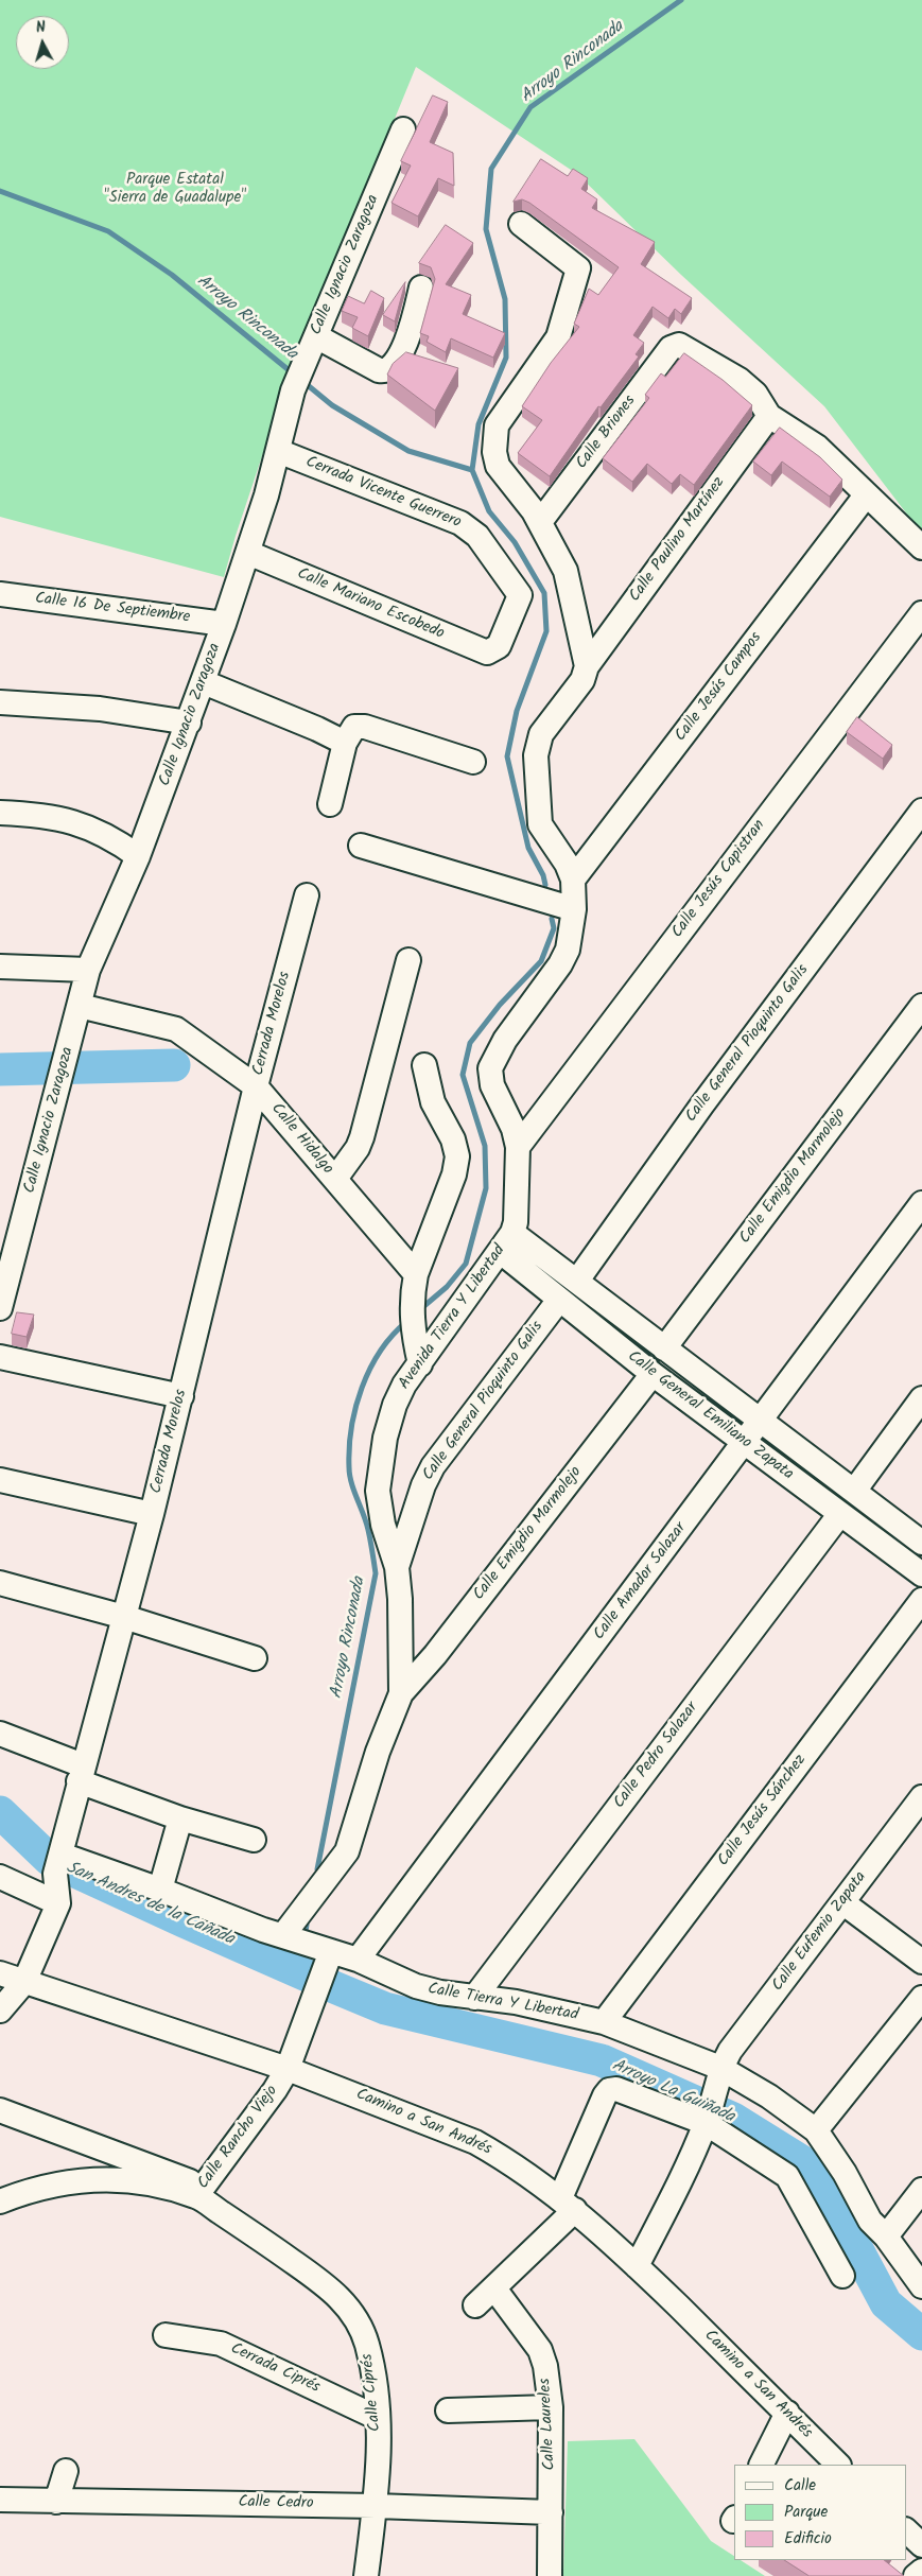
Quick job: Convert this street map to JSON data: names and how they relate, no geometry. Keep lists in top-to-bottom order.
{
  "streets": {
    "street": [
      "Calle Ignacio Zaragoza",
      "Calle Briones",
      "Cerrada Vicente Guerrero",
      "Calle Paulino Martínez",
      "Calle Mariano Escobedo",
      "Calle 16 De Septiembre",
      "Calle Jesús Campos",
      "Calle Jesús Capistran",
      "Cerrada Morelos",
      "Calle General Pioquinto Galis",
      "Calle Hidalgo",
      "Calle Emigdio Marmolejo",
      "Avenida Tierra Y Libertad",
      "Calle General Emiliano Zapata",
      "Calle Amador Salazar",
      "Calle Pedro Salazar",
      "Calle Jesús Sánchez",
      "Calle Eufemio Zapata",
      "Calle Tierra Y Libertad",
      "Camino a San Andrés",
      "Calle Rancho Viejo",
      "Cerrada Ciprés",
      "Calle Ciprés",
      "Calle Laureles",
      "Calle Cedro"
    ]
  },
  "crossings": [
    ["Calle Ignacio Zaragoza", "Cerrada Vicente Guerrero"],
    ["Calle Ignacio Zaragoza", "Calle Mariano Escobedo"],
    ["Calle Ignacio Zaragoza", "Calle 16 De Septiembre"],
    ["Calle Ignacio Zaragoza", "Calle Hidalgo"],
    ["Calle Briones", "Calle Paulino Martínez"],
    ["Cerrada Vicente Guerrero", "Calle Mariano Escobedo"],
    ["Calle Paulino Martínez", "Avenida Tierra Y Libertad"],
    ["Calle Jesús Campos", "Avenida Tierra Y Libertad"],
    ["Calle Jesús Capistran", "Avenida Tierra Y Libertad"],
    ["Cerrada Morelos", "Calle Hidalgo"],
    ["Cerrada Morelos", "Calle Tierra Y Libertad"],
    ["Cerrada Morelos", "Camino a San Andrés"],
    ["Calle General Pioquinto Galis", "Avenida Tierra Y Libertad"],
    ["Calle General Pioquinto Galis", "Calle General Emiliano Zapata"],
    ["Calle Emigdio Marmolejo", "Avenida Tierra Y Libertad"],
    ["Calle Emigdio Marmolejo", "Calle General Emiliano Zapata"],
    ["Avenida Tierra Y Libertad", "Calle General Emiliano Zapata"],
    ["Avenida Tierra Y Libertad", "Calle Tierra Y Libertad"],
    ["Calle General Emiliano Zapata", "Calle Amador Salazar"],
    ["Calle General Emiliano Zapata", "Calle Pedro Salazar"],
    ["Calle Amador Salazar", "Calle Tierra Y Libertad"],
    ["Calle Pedro Salazar", "Calle Tierra Y Libertad"],
    ["Calle Jesús Sánchez", "Calle Tierra Y Libertad"],
    ["Calle Eufemio Zapata", "Calle Tierra Y Libertad"],
    ["Calle Eufemio Zapata", "Camino a San Andrés"],
    ["Calle Tierra Y Libertad", "Calle Rancho Viejo"],
    ["Camino a San Andrés", "Calle Rancho Viejo"],
    ["Calle Rancho Viejo", "Calle Ciprés"],
    ["Cerrada Ciprés", "Calle Ciprés"],
    ["Calle Ciprés", "Calle Cedro"],
    ["Calle Laureles", "Calle Cedro"]
  ],
  "water": ["Arroyo Rinconada", "San Andres de la Cañada", "Arroyo La Guiñada"],
  "parks": ["Parque Estatal \"Sierra de Guadalupe\""],
  "legend": ["Calle", "Parque", "Edificio"],
  "north": "top"
}
